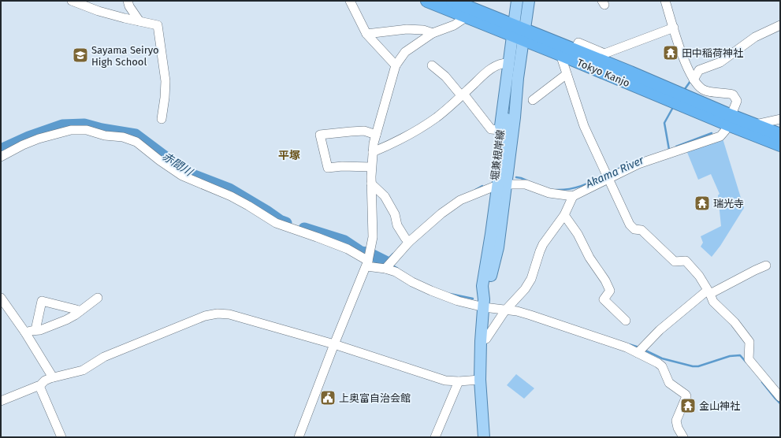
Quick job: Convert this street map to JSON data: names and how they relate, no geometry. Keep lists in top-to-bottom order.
{
  "streets": {
    "highway": ["Tokyo Kanjo"],
    "main road": ["堀兼根岸線"]
  },
  "crossings": [
    ["Tokyo Kanjo", "堀兼根岸線"]
  ],
  "districts": ["平塚"],
  "water": ["赤間川", "Akama River"],
  "places": {
    "temple": ["田中稲荷神社", "瑞光寺", "金山神社"],
    "school or university": ["Sayama Seiryo High School"],
    "public building": ["上奥富自治会館"]
  }
}
